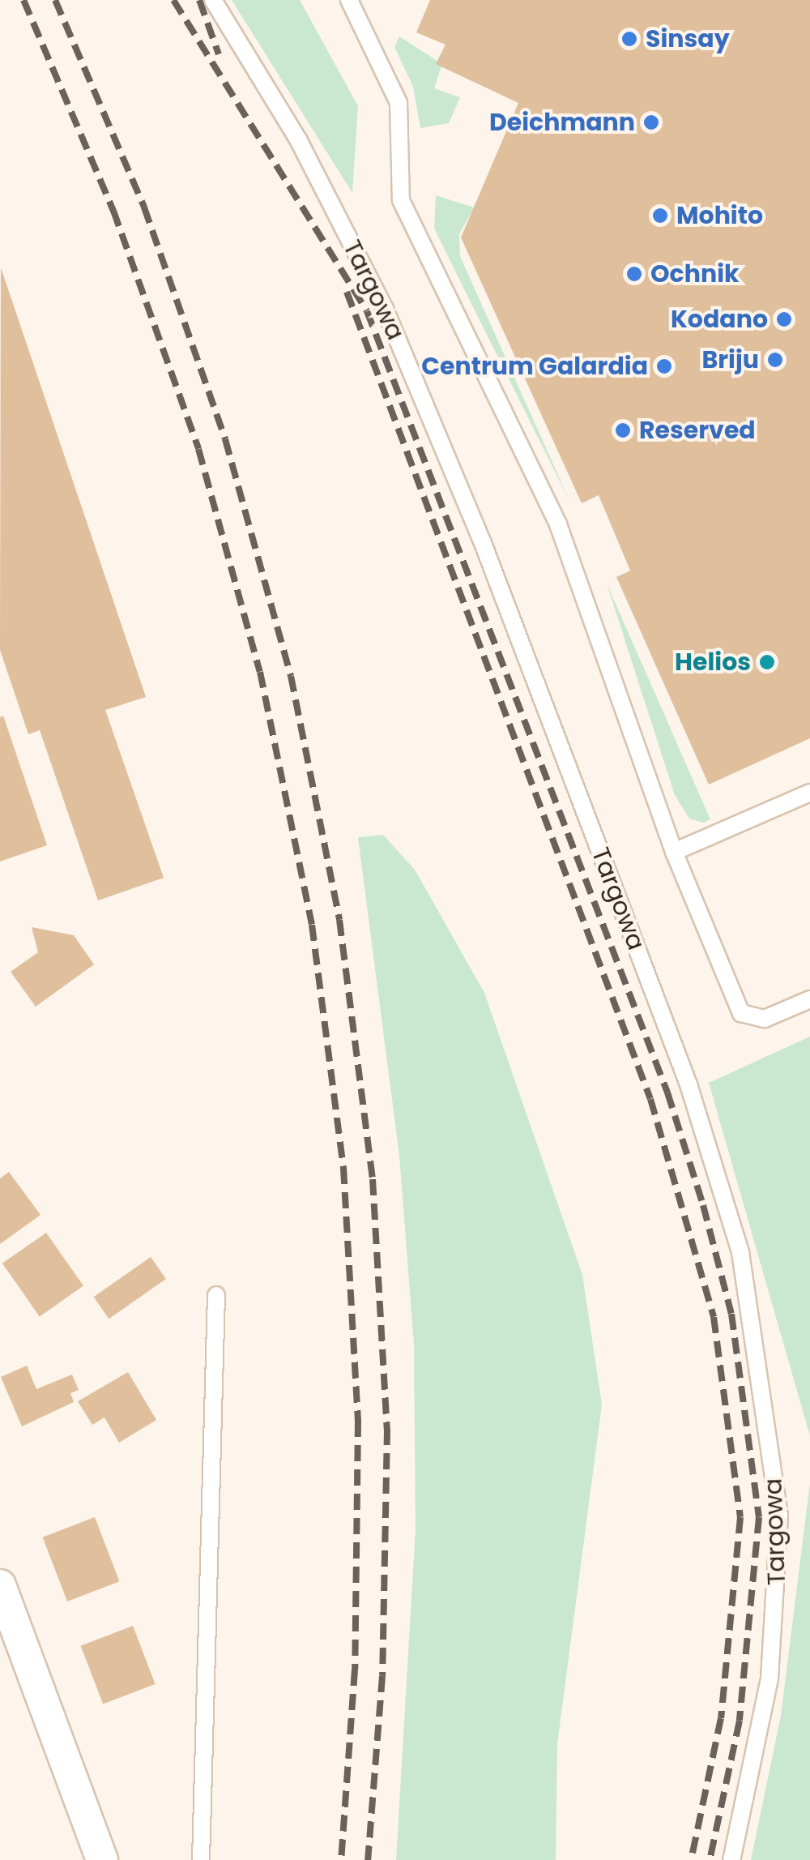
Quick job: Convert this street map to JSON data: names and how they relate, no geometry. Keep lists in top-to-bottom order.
{
  "streets": {
    "lane": ["Targowa"]
  },
  "places": [
    "Sinsay",
    "Deichmann",
    "Mohito",
    "Ochnik",
    "Kodano",
    "Briju",
    "Centrum Galardia",
    "Reserved",
    "Helios"
  ]
}
